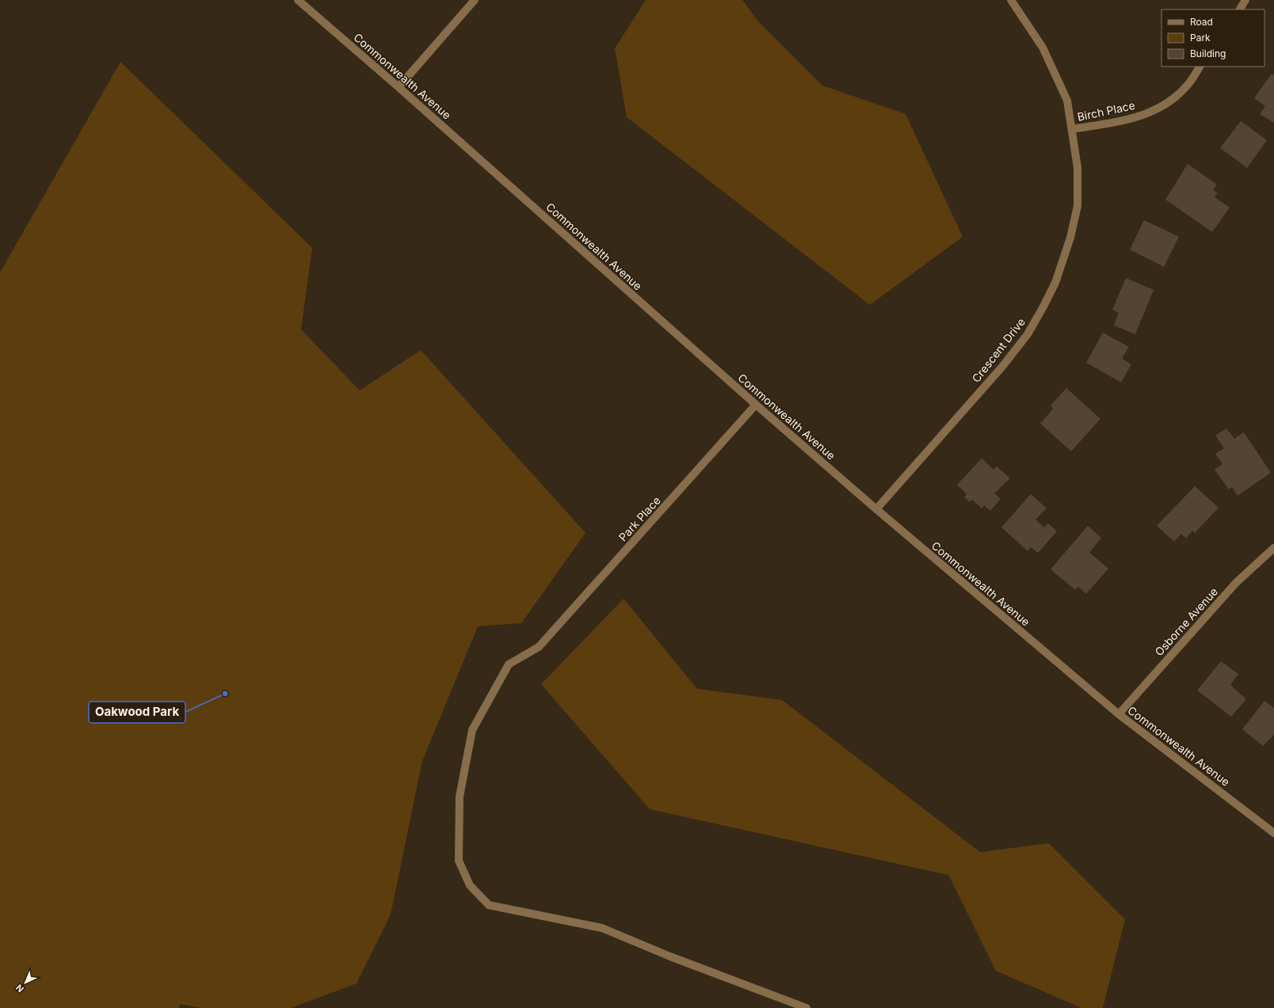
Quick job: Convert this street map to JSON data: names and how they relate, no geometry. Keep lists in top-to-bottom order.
{
  "streets": {
    "street": [
      "Commonwealth Avenue",
      "Birch Place",
      "Crescent Drive",
      "Park Place",
      "Osborne Avenue"
    ]
  },
  "crossings": [
    ["Commonwealth Avenue", "Crescent Drive"],
    ["Commonwealth Avenue", "Park Place"],
    ["Commonwealth Avenue", "Osborne Avenue"],
    ["Birch Place", "Crescent Drive"]
  ],
  "places": ["Oakwood Park"],
  "legend": ["Road", "Park", "Building"],
  "north": "bottom left"
}
